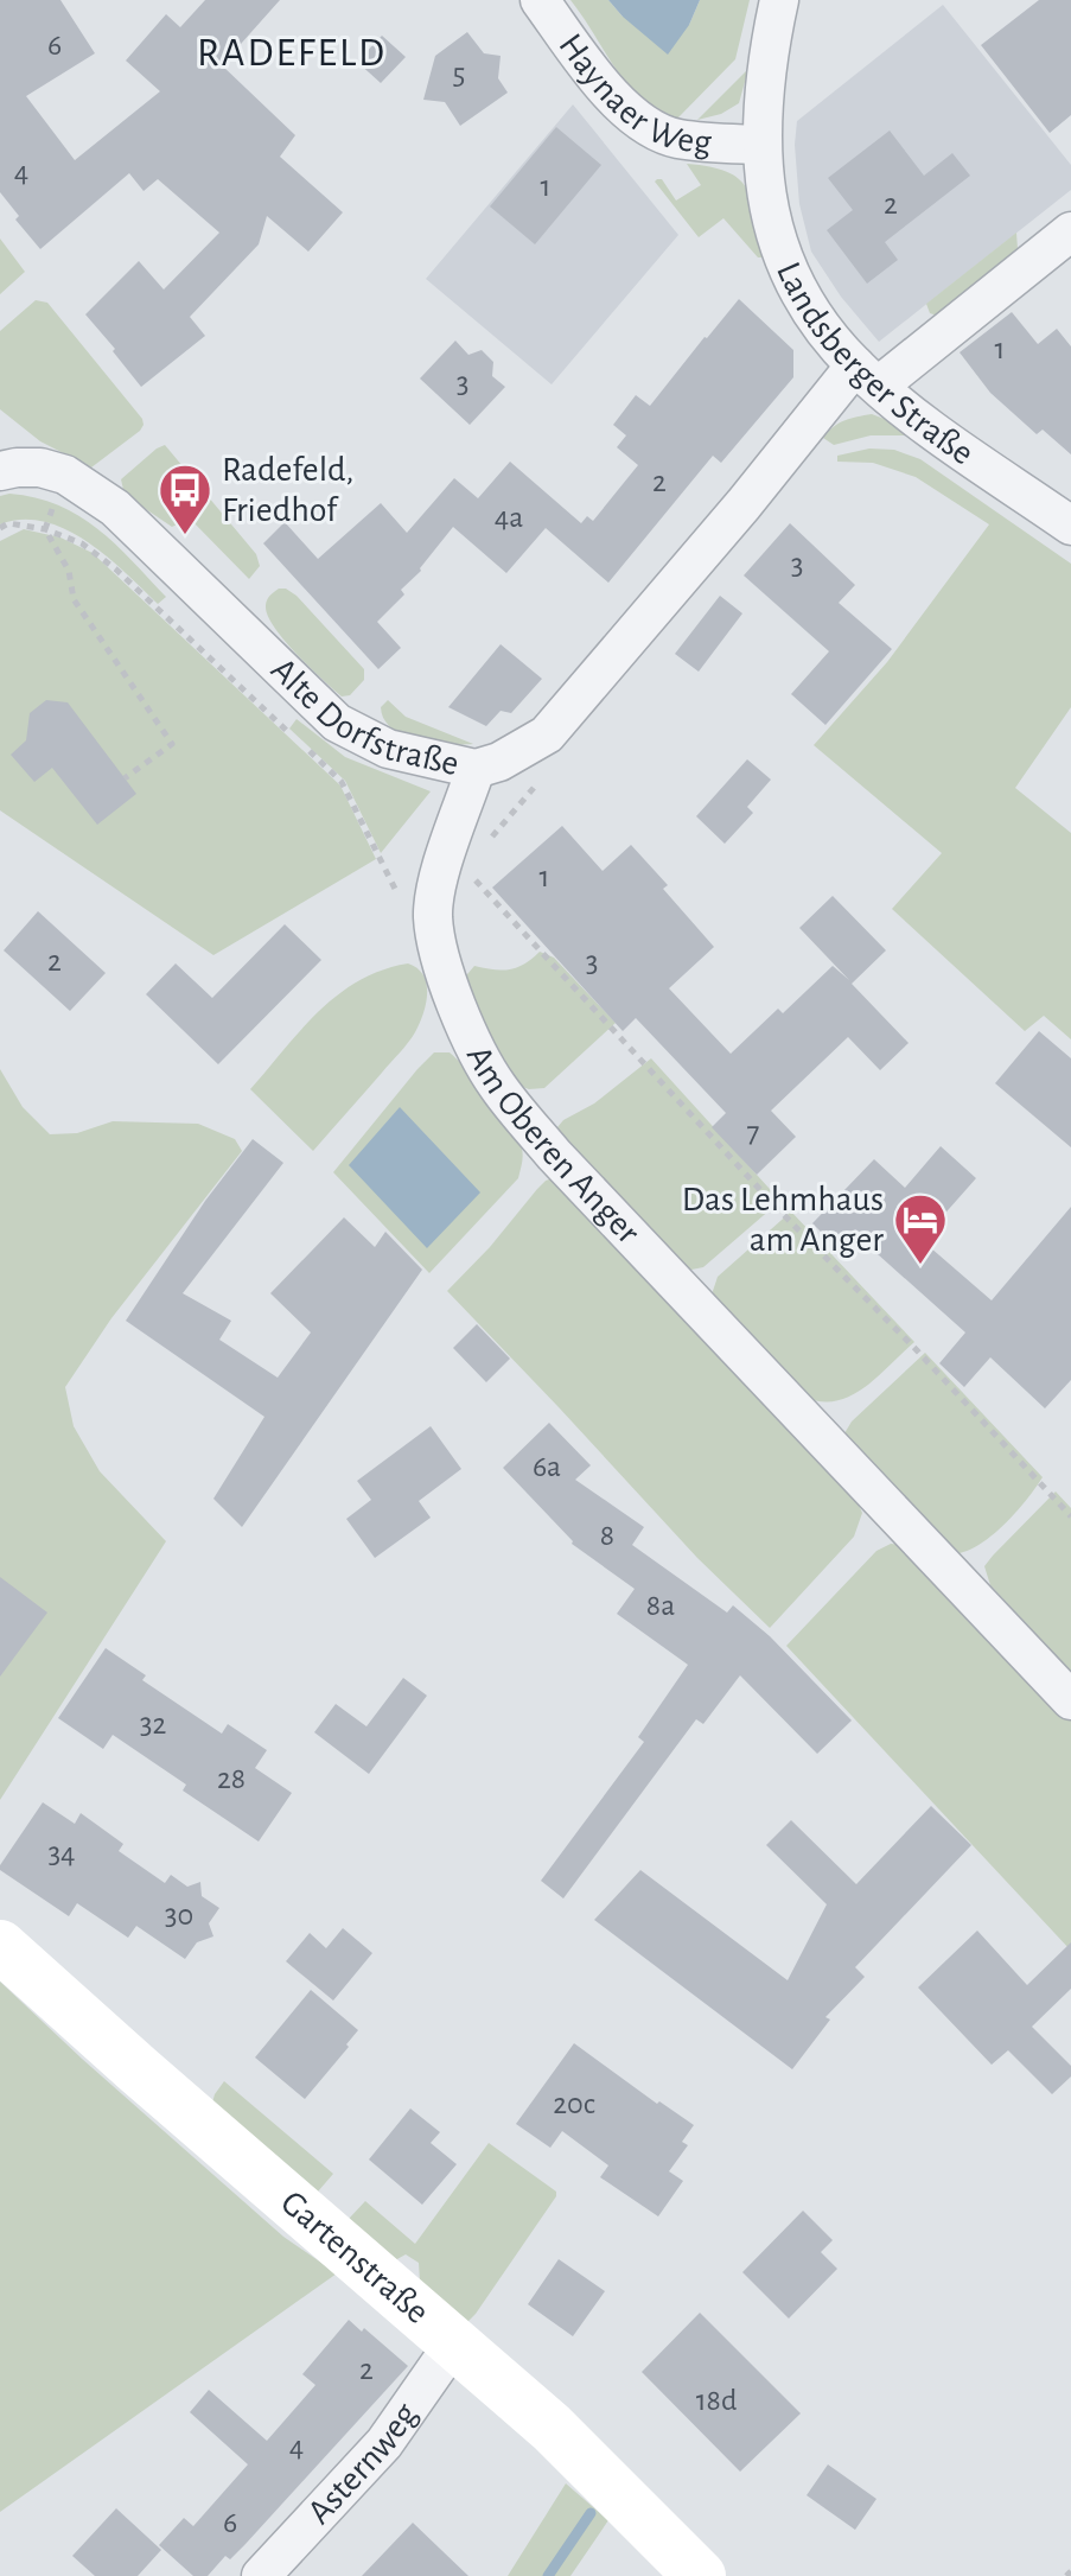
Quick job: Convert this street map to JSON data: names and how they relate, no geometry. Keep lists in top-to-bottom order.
{
  "streets": {
    "main road": ["Gartenstraße"],
    "street": [
      "Haynaer Weg",
      "Landsberger Straße",
      "Alte Dorfstraße",
      "Am Oberen Anger",
      "Asternweg"
    ]
  },
  "crossings": [
    ["Haynaer Weg", "Landsberger Straße"],
    ["Landsberger Straße", "Alte Dorfstraße"],
    ["Alte Dorfstraße", "Am Oberen Anger"],
    ["Gartenstraße", "Asternweg"]
  ],
  "districts": ["RADEFELD"],
  "places": {
    "bus stop": ["Radefeld, Friedhof"],
    "hotel": ["Das Lehmhaus am Anger"]
  },
  "house_numbers": [
    "6",
    "5",
    "4",
    "1",
    "2",
    "1",
    "3",
    "2",
    "4a",
    "3",
    "1",
    "2",
    "3",
    "7",
    "6a",
    "8",
    "8a",
    "32",
    "28",
    "34",
    "30",
    "20c",
    "2",
    "18d",
    "4",
    "6"
  ]
}
